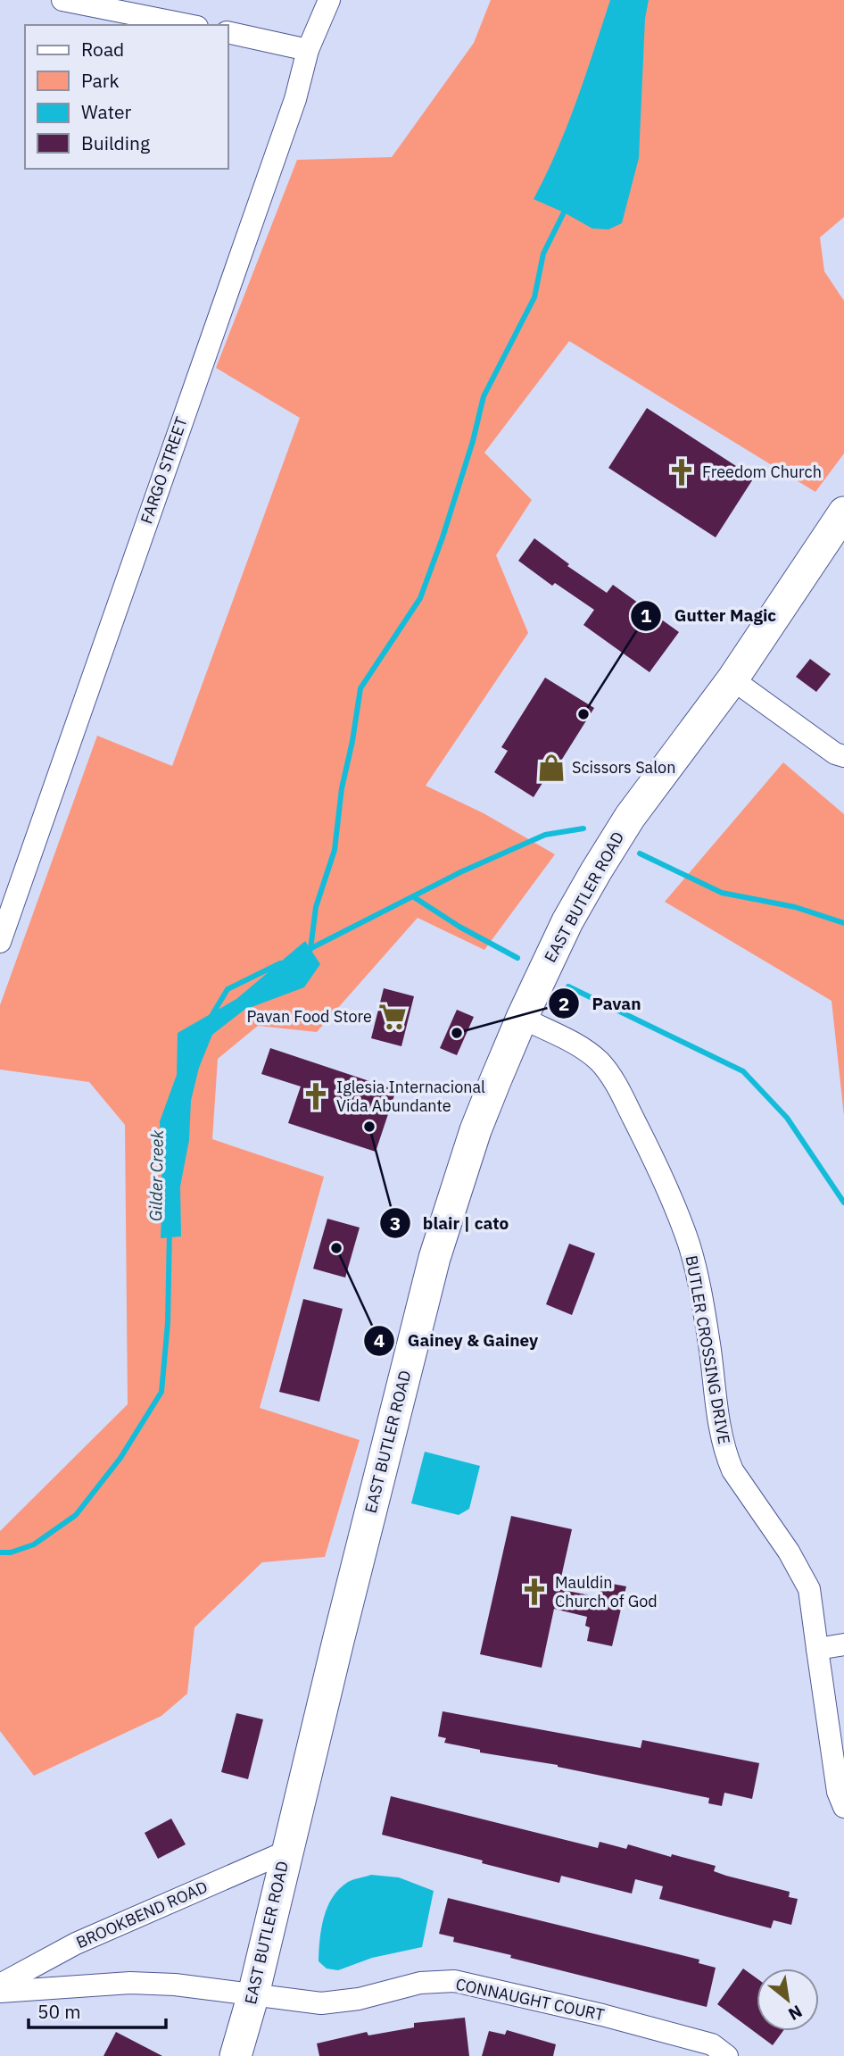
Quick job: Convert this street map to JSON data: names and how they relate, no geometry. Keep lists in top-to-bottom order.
{
  "streets": {
    "main road": ["EAST BUTLER ROAD"],
    "street": [
      "FARGO STREET",
      "BUTLER CROSSING DRIVE",
      "BROOKBEND ROAD",
      "CONNAUGHT COURT"
    ]
  },
  "crossings": [
    ["EAST BUTLER ROAD", "BUTLER CROSSING DRIVE"],
    ["EAST BUTLER ROAD", "BROOKBEND ROAD"],
    ["EAST BUTLER ROAD", "CONNAUGHT COURT"]
  ],
  "water": ["Gilder Creek"],
  "places": {
    "church": ["Freedom Church", "Iglesia Internacional Vida Abundante", "Mauldin Church of God"],
    "other": [
      "Gutter Magic",
      "Pavan",
      "blair | cato",
      "Gainey & Gainey"
    ],
    "shop": ["Scissors Salon"],
    "supermarket": ["Pavan Food Store"]
  },
  "legend": [
    "Road",
    "Park",
    "Water",
    "Building"
  ],
  "scale_bar": "50 m",
  "north": "bottom right"
}
